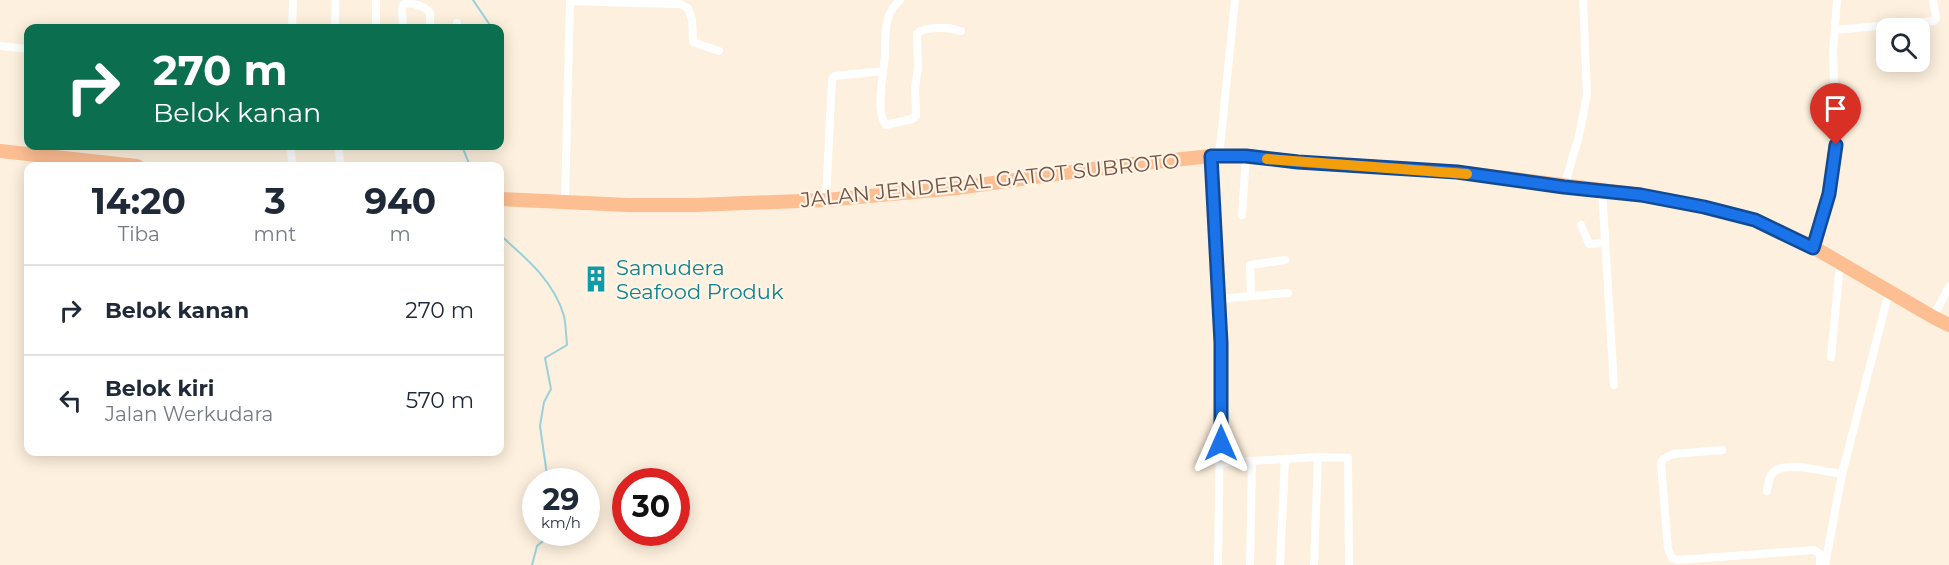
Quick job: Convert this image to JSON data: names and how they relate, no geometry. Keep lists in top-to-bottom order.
{
  "streets": {
    "highway": ["JALAN JENDERAL GATOT SUBROTO"]
  },
  "places": {
    "building": ["Samudera Seafood Produk"]
  },
  "page": {
    "turn": ["270 m", "Belok kanan"],
    "eta": [
      "14:20",
      "Tiba",
      "3",
      "mnt",
      "940",
      "m"
    ],
    "list": [
      {
        "name": "Belok kanan",
        "value": "270 m"
      },
      {
        "name": "Belok kiri",
        "note": "Jalan Werkudara",
        "value": "570 m"
      }
    ],
    "speed": "29 km/h",
    "limit": "30"
  }
}
